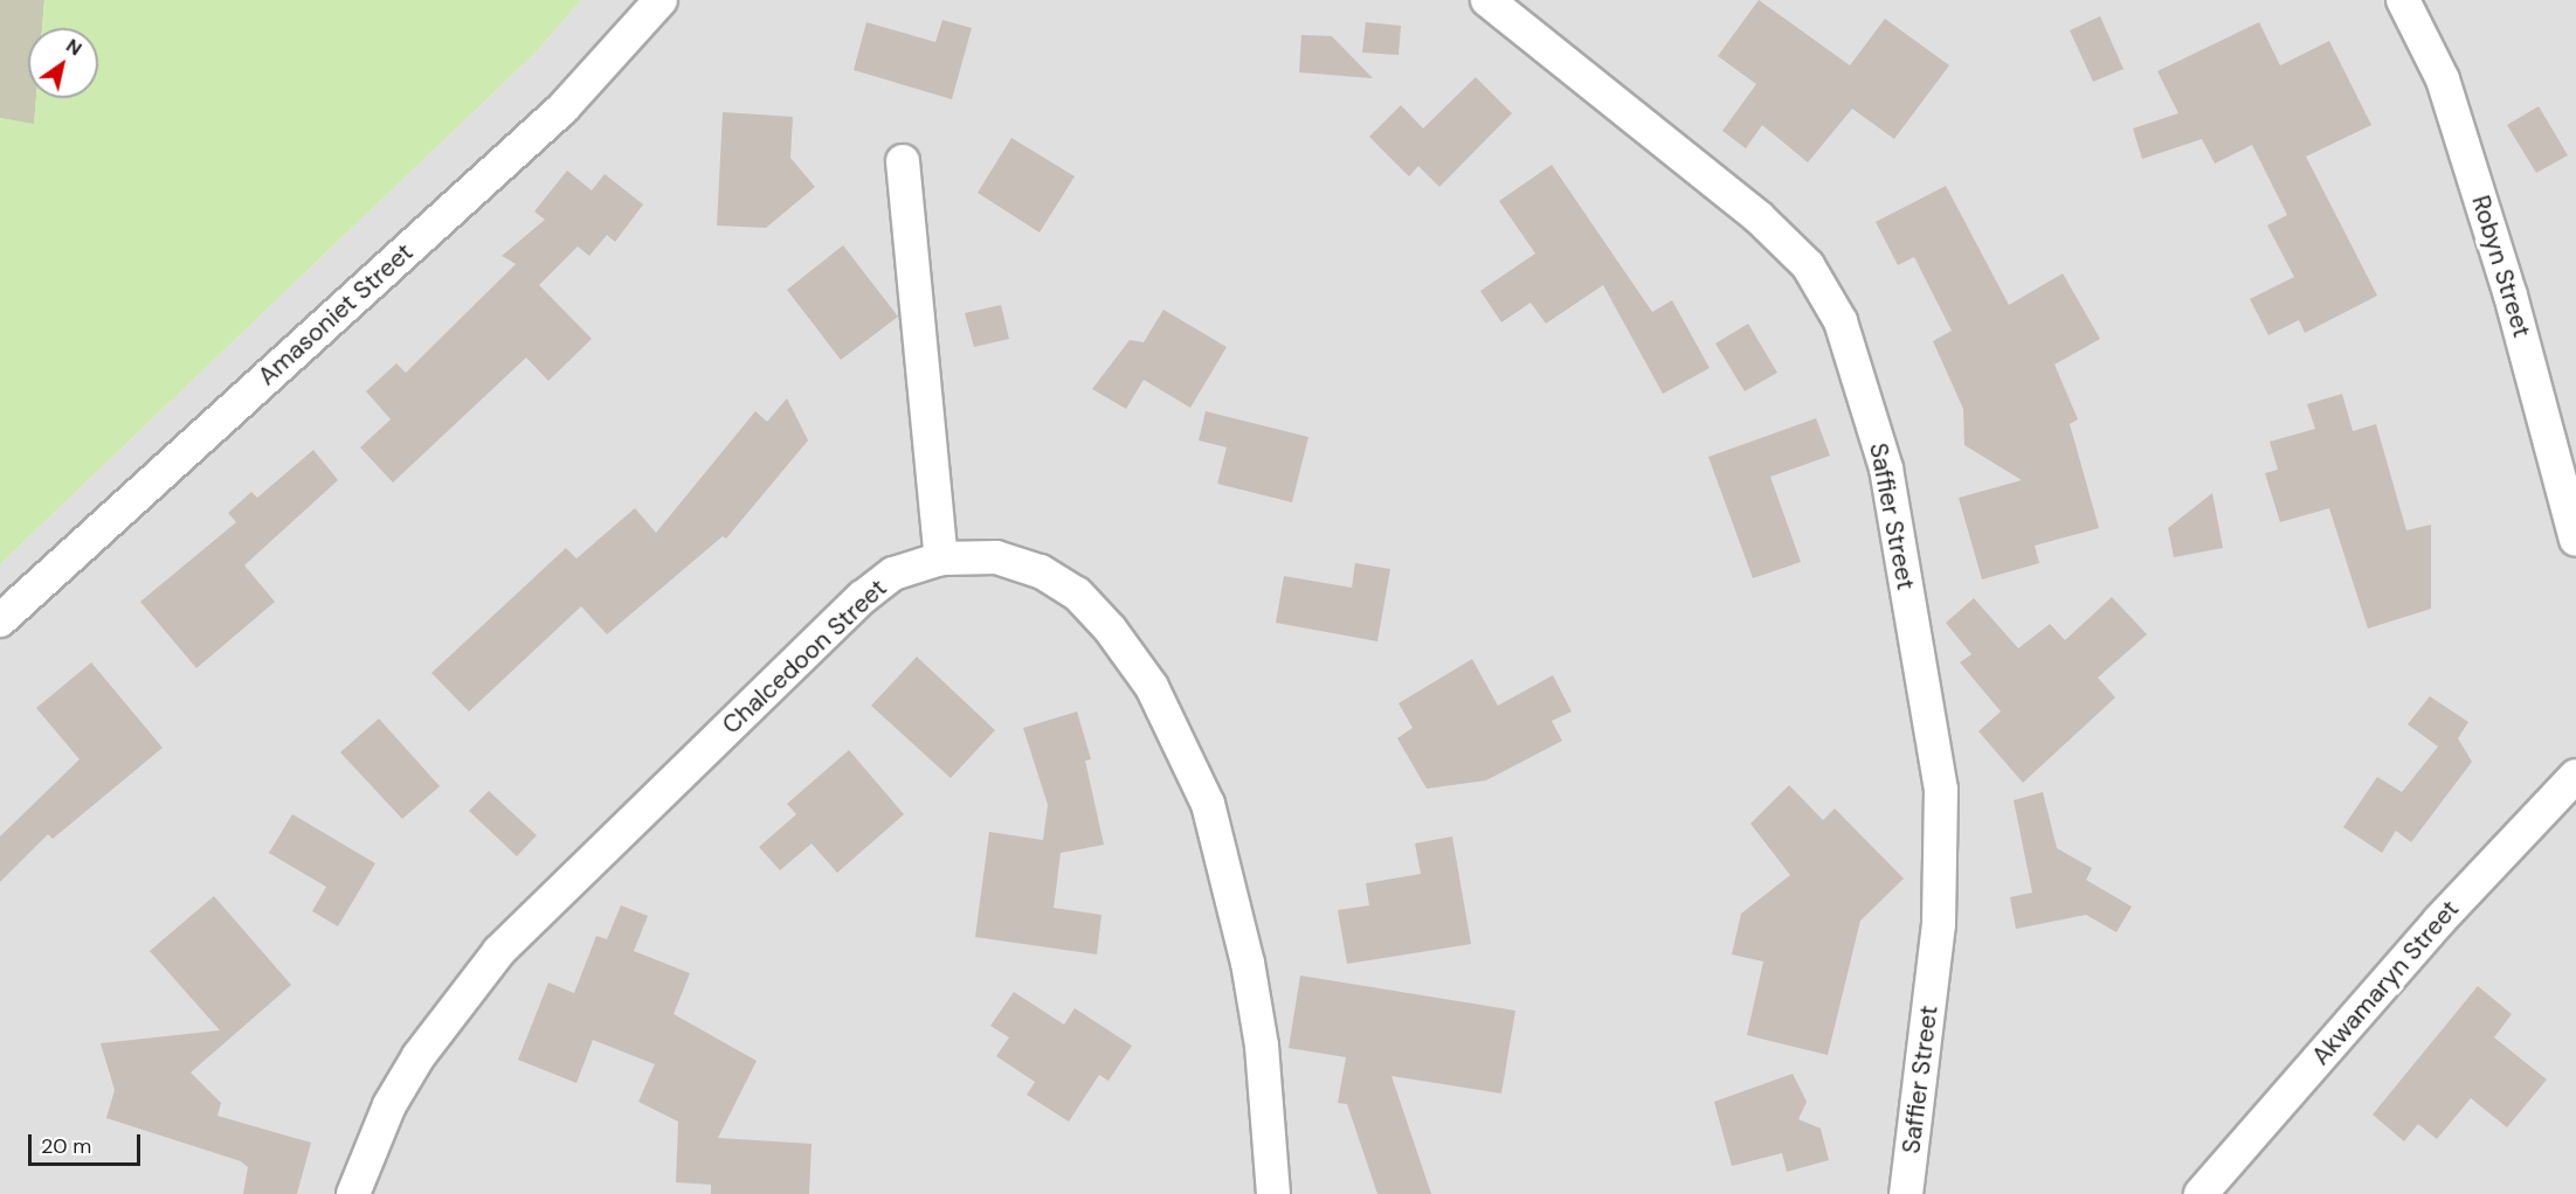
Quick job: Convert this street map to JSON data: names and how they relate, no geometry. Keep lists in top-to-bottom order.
{
  "streets": {
    "street": [
      "Robyn Street",
      "Amasoniet Street",
      "Saffier Street",
      "Chalcedoon Street",
      "Akwamaryn Street"
    ]
  },
  "scale_bar": "20 m",
  "north": "top right"
}
